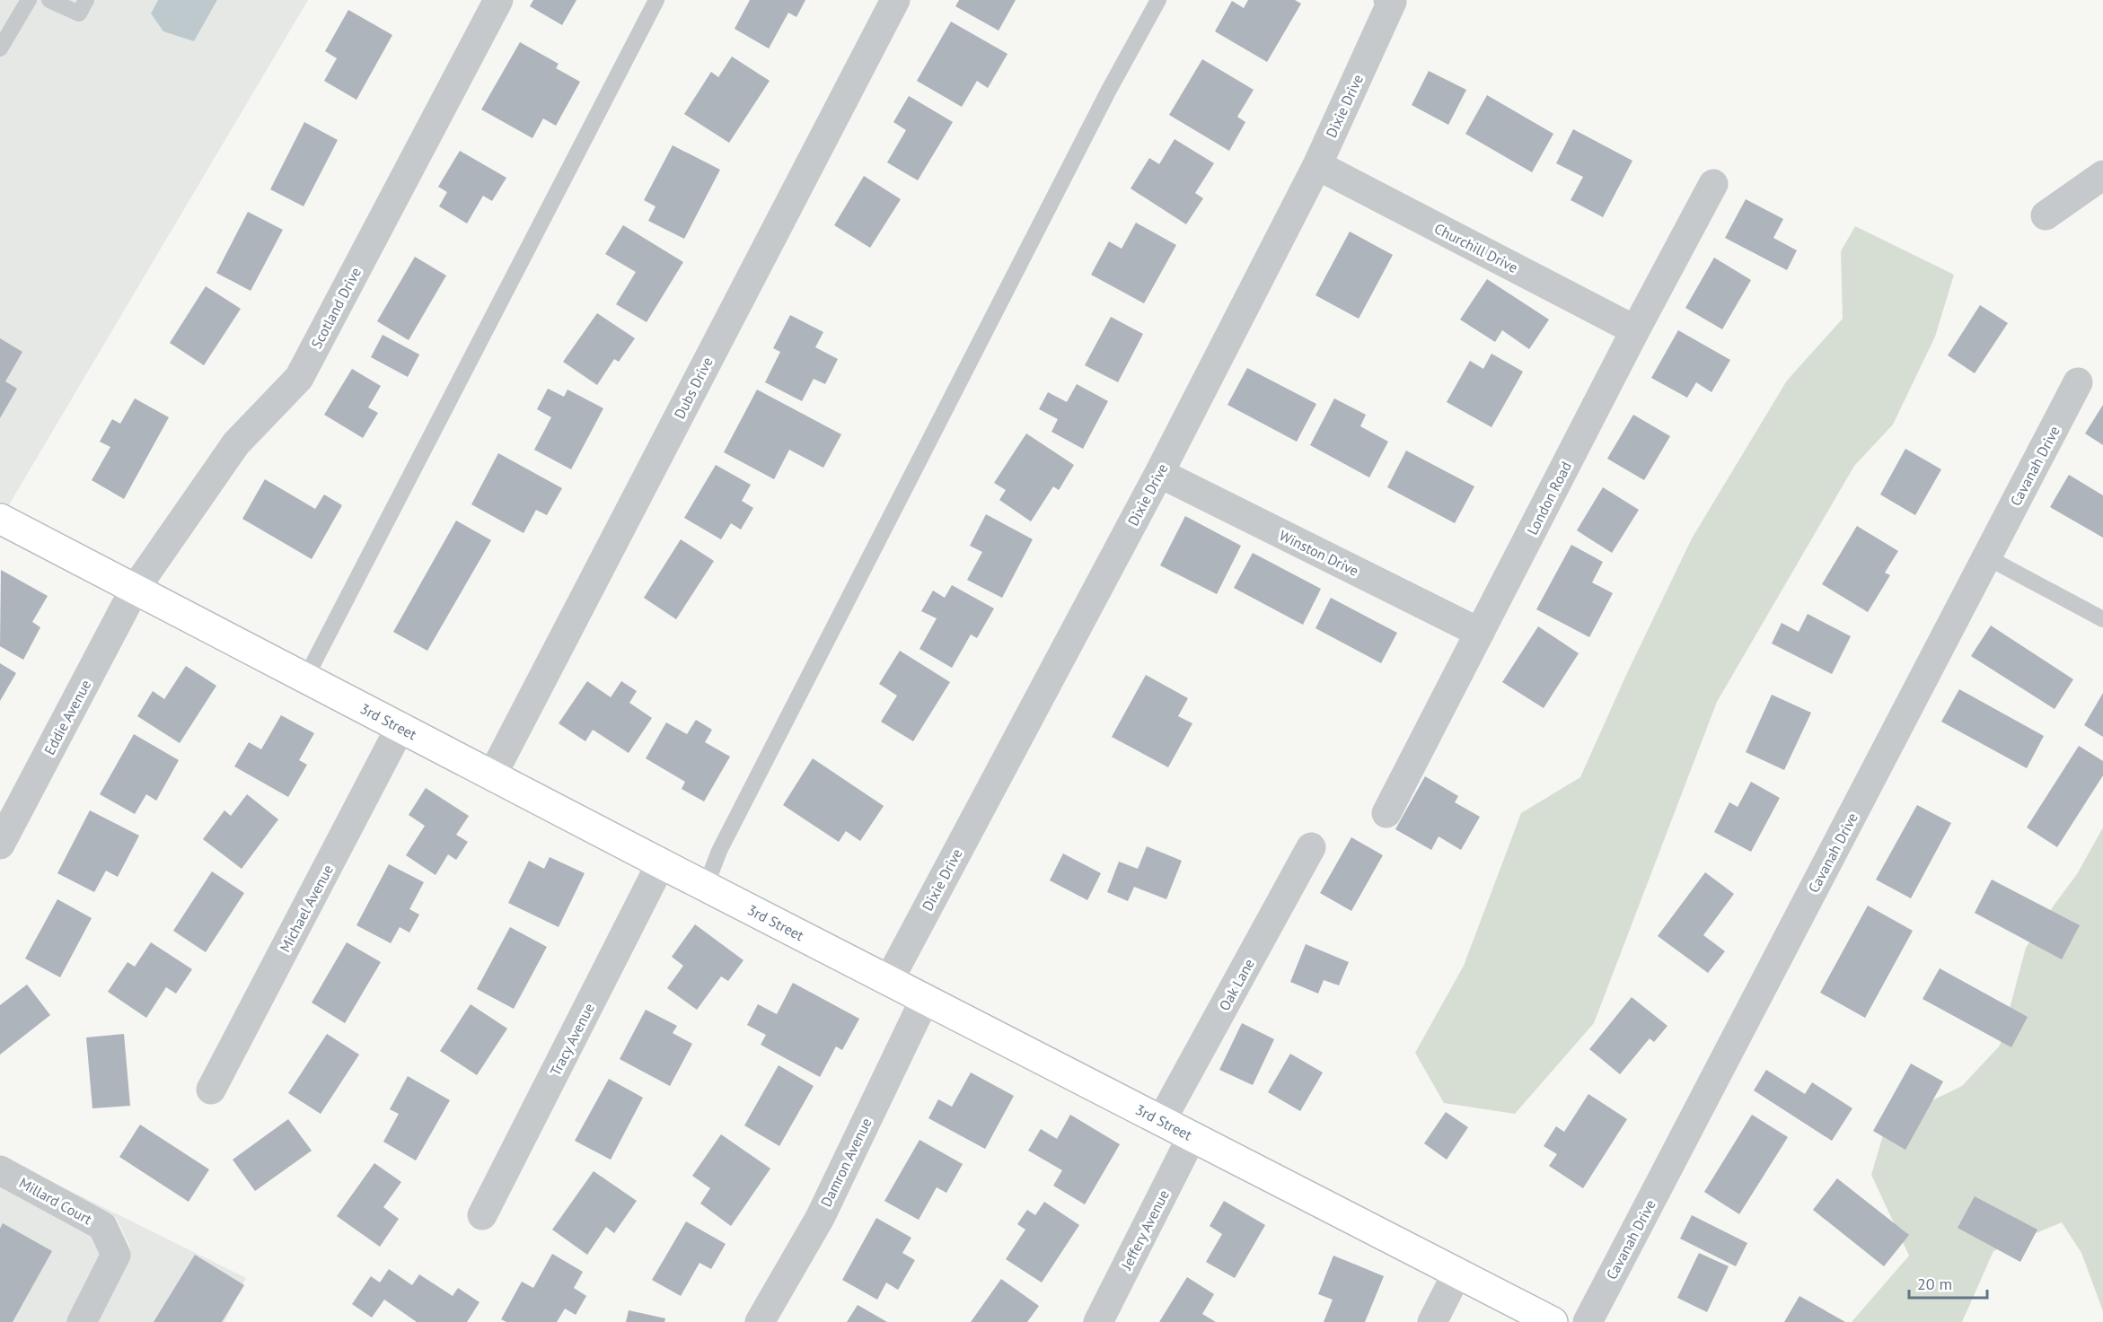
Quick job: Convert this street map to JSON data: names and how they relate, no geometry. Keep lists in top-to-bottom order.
{
  "streets": {
    "street": [
      "Dixie Drive",
      "Churchill Drive",
      "Scotland Drive",
      "Dubs Drive",
      "Cavanah Drive",
      "London Road",
      "Winston Drive",
      "Eddie Avenue",
      "3rd Street",
      "Michael Avenue",
      "Oak Lane",
      "Tracy Avenue",
      "Damron Avenue",
      "Millard Court",
      "Jeffery Avenue"
    ]
  },
  "crossings": [
    ["Dixie Drive", "Churchill Drive"],
    ["Dixie Drive", "Winston Drive"],
    ["Dixie Drive", "3rd Street"],
    ["Churchill Drive", "London Road"],
    ["Scotland Drive", "Eddie Avenue"],
    ["Scotland Drive", "3rd Street"],
    ["Dubs Drive", "3rd Street"],
    ["London Road", "Winston Drive"],
    ["Eddie Avenue", "3rd Street"],
    ["3rd Street", "Michael Avenue"],
    ["3rd Street", "Oak Lane"],
    ["3rd Street", "Tracy Avenue"],
    ["3rd Street", "Damron Avenue"],
    ["3rd Street", "Jeffery Avenue"]
  ],
  "scale_bar": "20 m"
}
